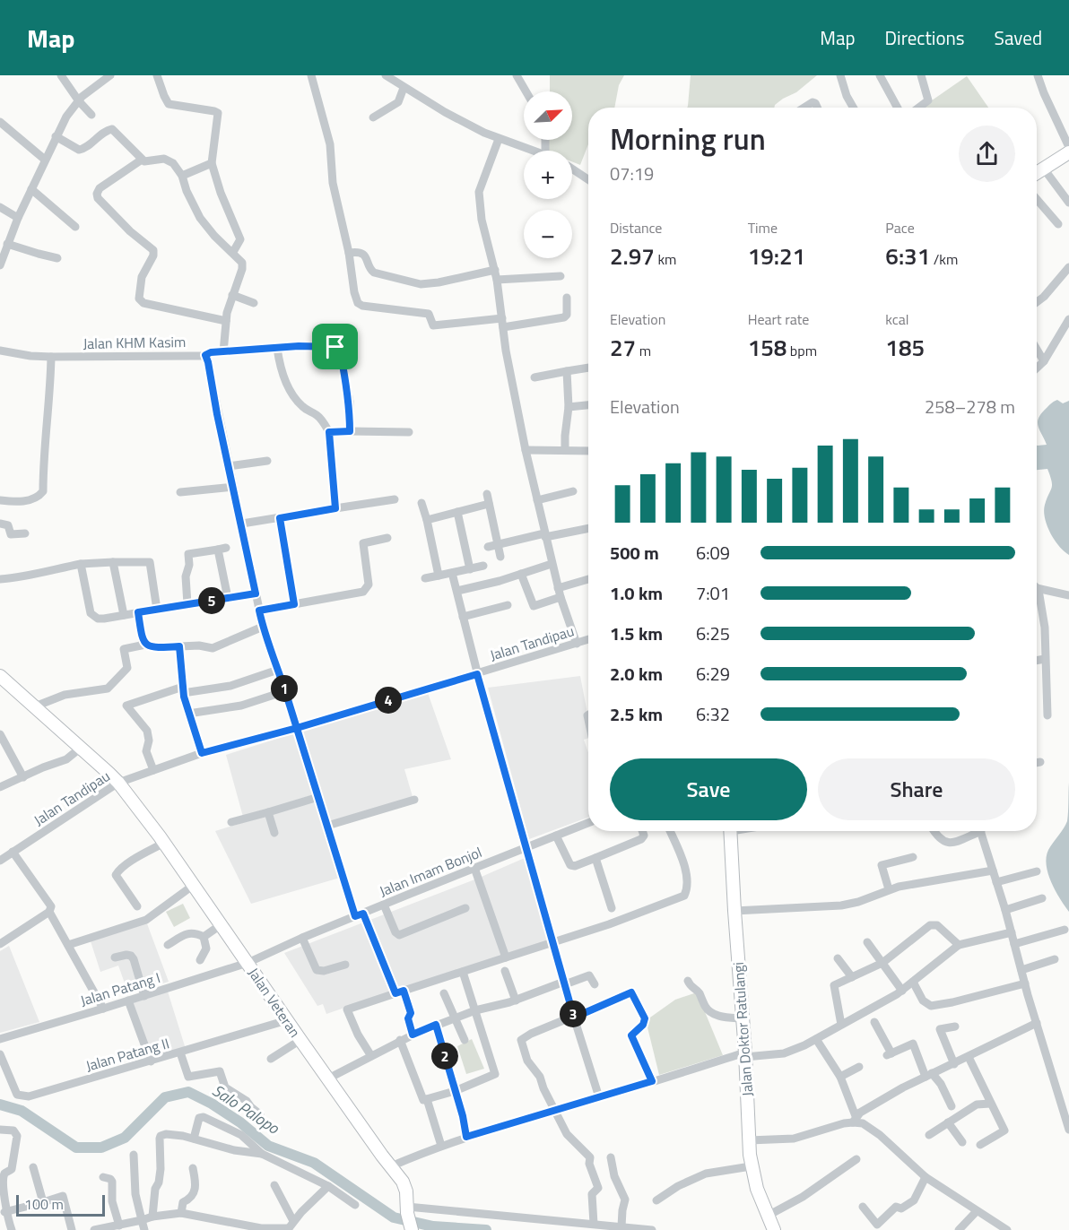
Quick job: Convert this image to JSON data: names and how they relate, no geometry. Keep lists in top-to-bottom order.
{
  "streets": {
    "highway": ["Jalan Veteran", "Jalan Doktor Ratulangi"],
    "street": [
      "Jalan KHM Kasim",
      "Jalan Tandipau",
      "Jalan Imam Bonjol",
      "Jalan Patang I",
      "Jalan Patang II"
    ]
  },
  "crossings": [
    ["Jalan Tandipau", "Jalan Veteran"],
    ["Jalan Imam Bonjol", "Jalan Patang I"],
    ["Jalan Imam Bonjol", "Jalan Veteran"],
    ["Jalan Patang I", "Jalan Veteran"],
    ["Jalan Veteran", "Jalan Patang II"]
  ],
  "water": ["Salo Palopo"],
  "scale_bar": "100 m",
  "north": "top right",
  "page": {
    "header": "Map",
    "nav": ["Map", "Directions", "Saved"],
    "map_buttons": ["+", "−"],
    "heading": ["Morning run", "07:19"],
    "stats": [
      ["Distance", "2.97 km"],
      ["Time", "19:21"],
      ["Pace", "6:31 /km"],
      ["Elevation", "27 m"],
      ["Heart rate", "158 bpm"],
      ["kcal", "185"]
    ],
    "chart": ["Elevation", "258–278 m"],
    "list": [
      {
        "name": "500 m",
        "note": "6:09"
      },
      {
        "name": "1.0 km",
        "note": "7:01"
      },
      {
        "name": "1.5 km",
        "note": "6:25"
      },
      {
        "name": "2.0 km",
        "note": "6:29"
      },
      {
        "name": "2.5 km",
        "note": "6:32"
      }
    ],
    "pins": [
      "5",
      "1",
      "4",
      "3",
      "2"
    ],
    "buttons": ["Save", "Share"],
    "scale": "100 m"
  }
}
